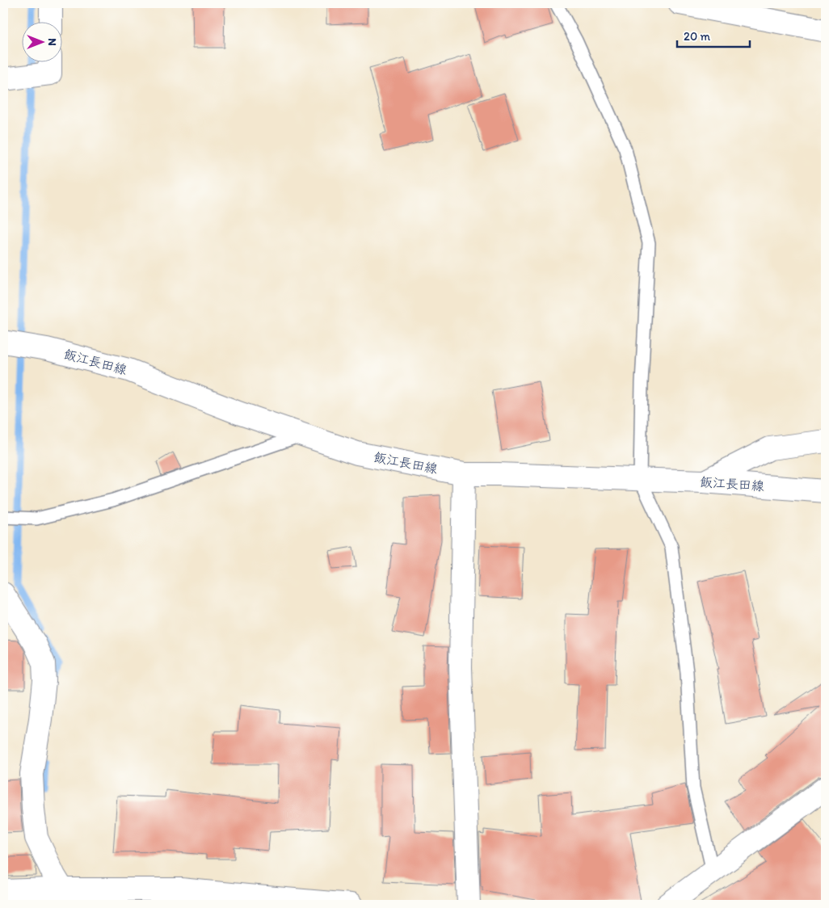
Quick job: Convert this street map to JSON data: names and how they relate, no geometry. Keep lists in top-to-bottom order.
{
  "streets": {
    "street": ["飯江長田線"]
  },
  "scale_bar": "20 m",
  "north": "right"
}
